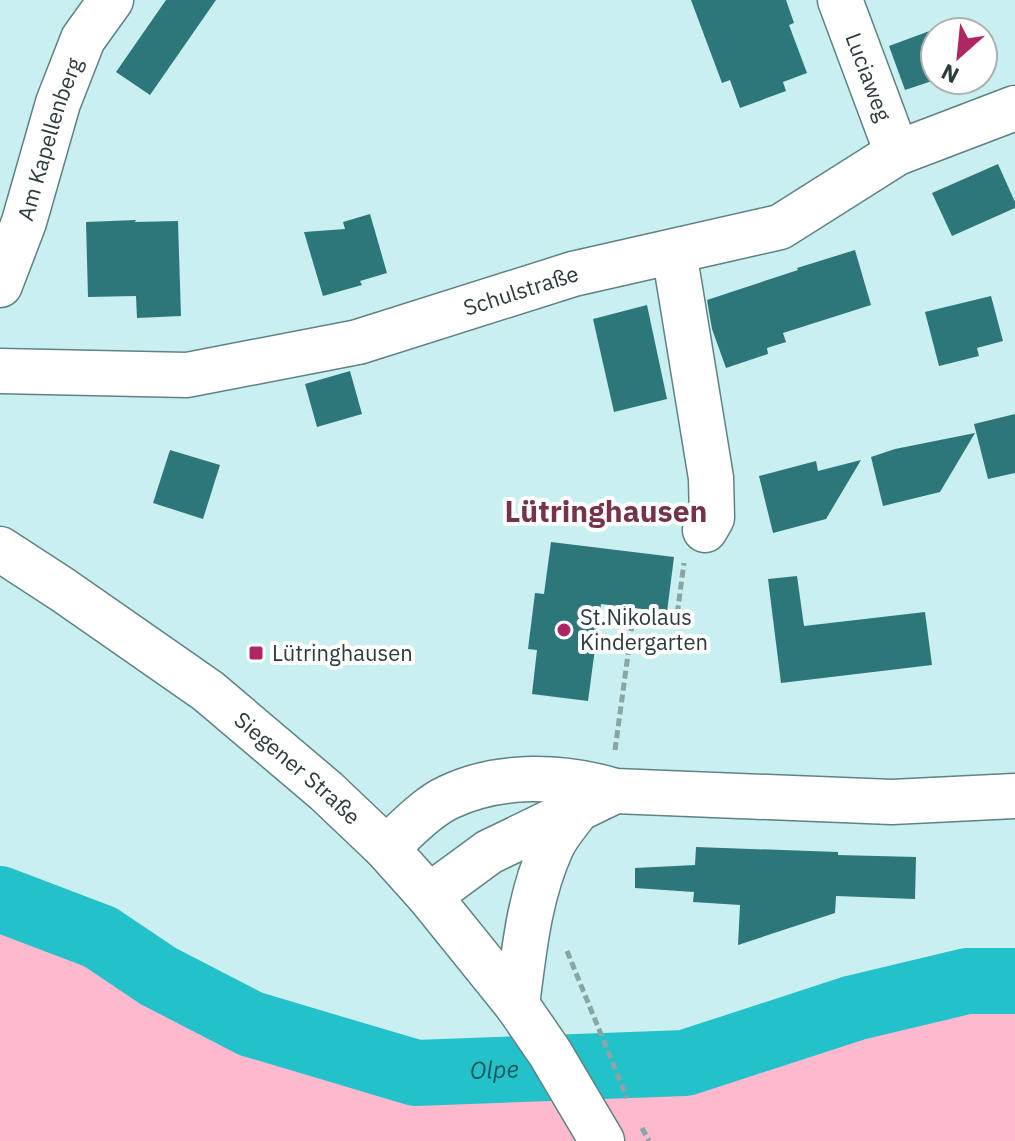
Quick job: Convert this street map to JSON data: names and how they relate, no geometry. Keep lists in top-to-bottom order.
{
  "streets": {
    "street": [
      "Luciaweg",
      "Am Kapellenberg",
      "Schulstraße",
      "Siegener Straße"
    ]
  },
  "crossings": [
    ["Luciaweg", "Schulstraße"]
  ],
  "districts": ["Lütringhausen"],
  "water": ["Olpe"],
  "places": {
    "other": ["St.Nikolaus Kindergarten"],
    "transit": ["Lütringhausen"]
  },
  "north": "bottom left"
}
